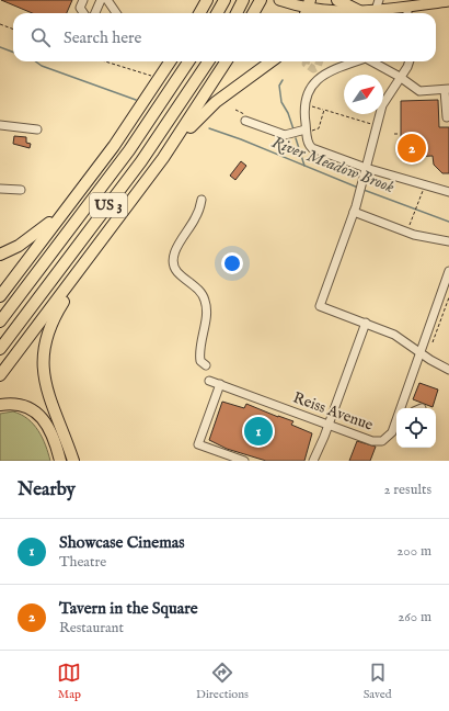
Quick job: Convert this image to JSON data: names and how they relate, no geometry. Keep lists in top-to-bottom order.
{
  "streets": {
    "highway": ["US 3"],
    "street": ["Reiss Avenue"]
  },
  "water": ["River Meadow Brook"],
  "north": "top right",
  "page": {
    "search": "Search here",
    "pins": ["2", "1"],
    "heading": ["Nearby", "2 results"],
    "list": [
      {
        "mark": "1",
        "name": "Showcase Cinemas",
        "note": "Theatre",
        "value": "200 m"
      },
      {
        "mark": "2",
        "name": "Tavern in the Square",
        "note": "Restaurant",
        "value": "260 m"
      }
    ],
    "nav": ["Map", "Directions", "Saved"]
  }
}
